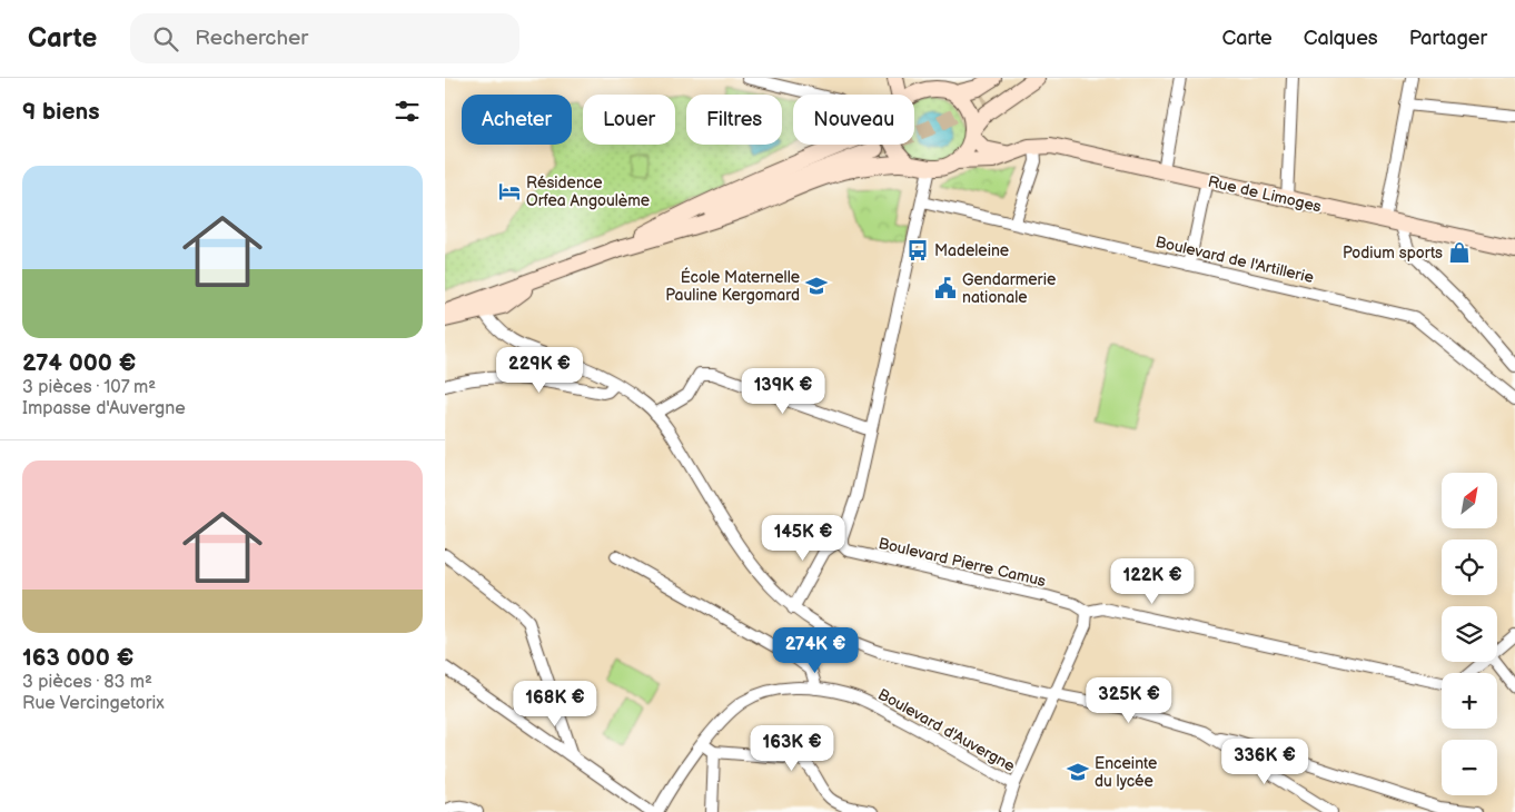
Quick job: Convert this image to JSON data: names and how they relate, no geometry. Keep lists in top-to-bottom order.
{
  "streets": {
    "main road": ["Rue de Limoges"],
    "street": ["Boulevard de l'Artillerie", "Boulevard Pierre Camus", "Boulevard d'Auvergne"]
  },
  "places": {
    "hotel": ["Résidence Orfea Angoulème"],
    "bus stop": ["Madeleine"],
    "shop": ["Podium sports"],
    "school or university": ["École Maternelle Pauline Kergomard", "Enceinte du lycée"],
    "public building": ["Gendarmerie nationale"]
  },
  "north": "top right",
  "page": {
    "header": "Carte",
    "search": "Rechercher",
    "nav": ["Carte", "Calques", "Partager"],
    "heading": "9 biens",
    "chip": [
      "Acheter",
      "Louer",
      "Filtres",
      "Nouveau"
    ],
    "list": [
      {
        "name": "274 000 €",
        "note": "3 pièces · 107 m² · Impasse d'Auvergne"
      },
      {
        "name": "163 000 €",
        "note": "3 pièces · 83 m² · Rue Vercingetorix"
      }
    ],
    "price": [
      "229K €",
      "139K €",
      "145K €",
      "122K €",
      "274K €",
      "325K €",
      "168K €",
      "163K €",
      "336K €"
    ],
    "map_buttons": ["+", "−"]
  }
}
